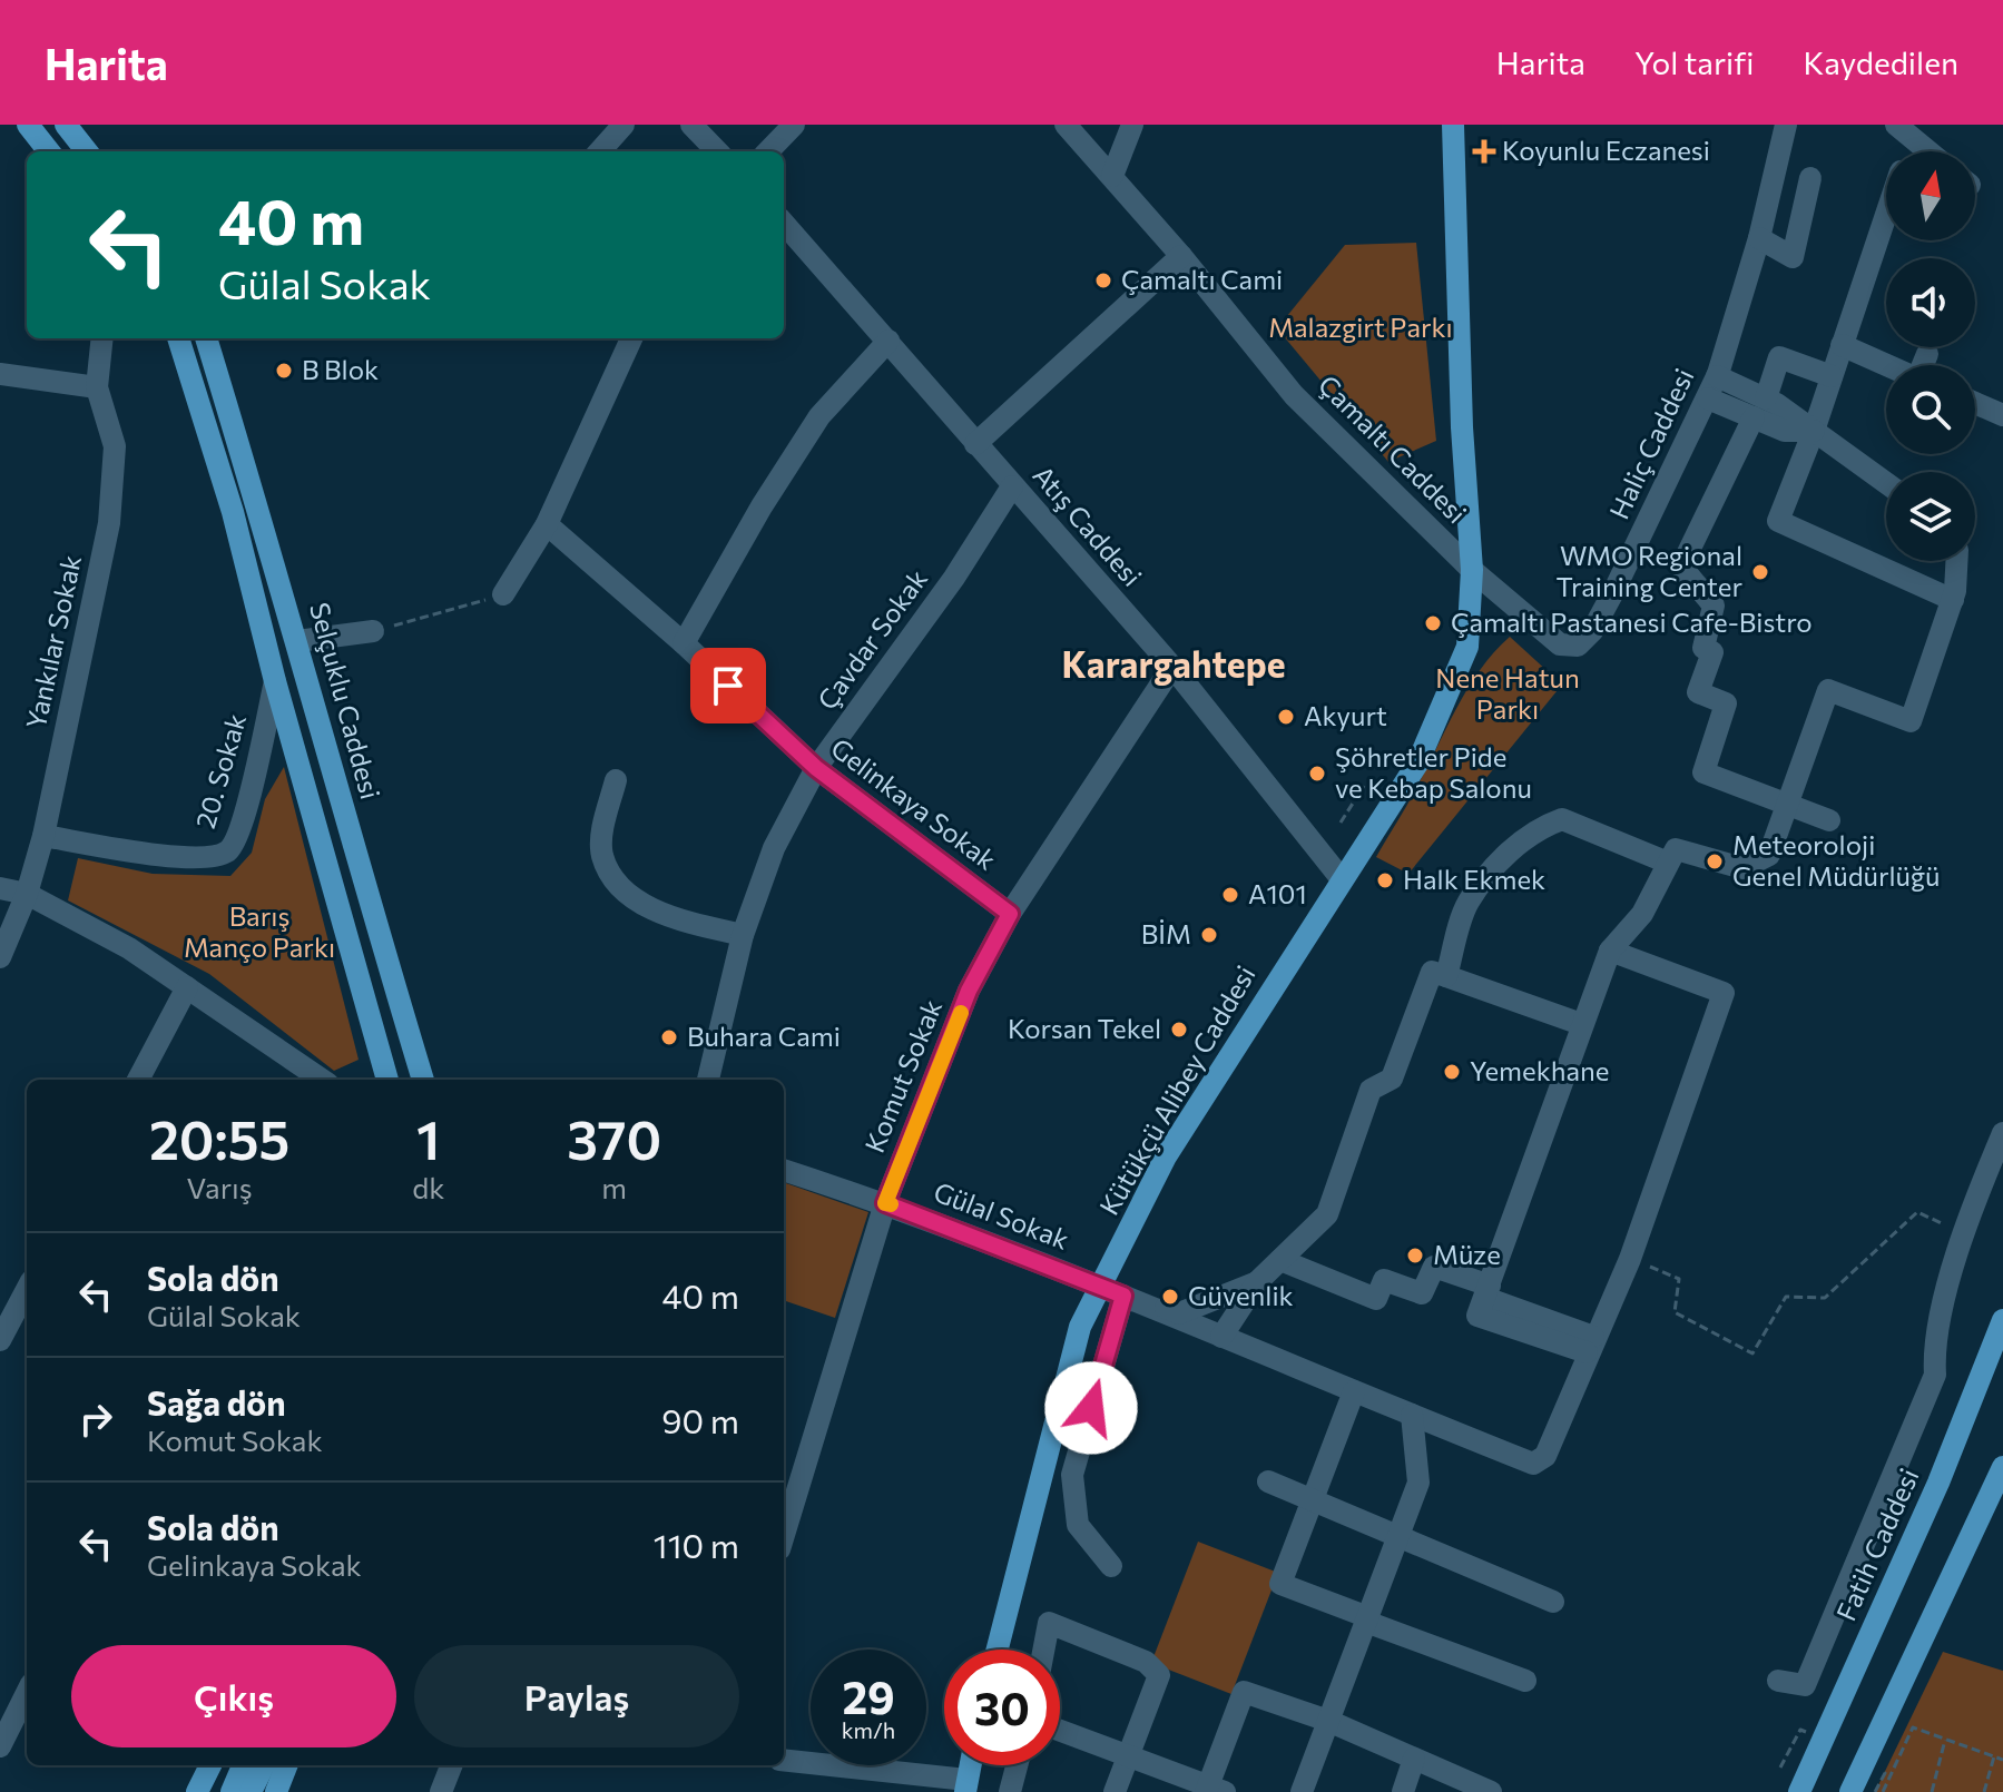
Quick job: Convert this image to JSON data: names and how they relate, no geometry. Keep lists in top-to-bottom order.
{
  "streets": {
    "main road": ["Selçuklu Caddesi", "Kütükçü Alibey Caddesi", "Fatih Caddesi"],
    "street": [
      "Haliç Caddesi",
      "Çamaltı Caddesi",
      "Atış Caddesi",
      "Çavdar Sokak",
      "Yankılar Sokak",
      "20. Sokak",
      "Gelinkaya Sokak",
      "Komut Sokak",
      "Gülal Sokak"
    ]
  },
  "crossings": [
    ["Haliç Caddesi", "Çamaltı Caddesi"],
    ["Haliç Caddesi", "Kütükçü Alibey Caddesi"],
    ["Çamaltı Caddesi", "Kütükçü Alibey Caddesi"],
    ["Atış Caddesi", "Çavdar Sokak"],
    ["Atış Caddesi", "Komut Sokak"],
    ["Atış Caddesi", "Kütükçü Alibey Caddesi"],
    ["Çavdar Sokak", "Gelinkaya Sokak"],
    ["Yankılar Sokak", "20. Sokak"],
    ["Gelinkaya Sokak", "Komut Sokak"],
    ["Komut Sokak", "Gülal Sokak"],
    ["Kütükçü Alibey Caddesi", "Gülal Sokak"]
  ],
  "districts": ["Karargahtepe"],
  "parks": ["Malazgirt Parkı", "Nene Hatun Parkı", "Barış Manço Parkı"],
  "places": {
    "health": ["Koyunlu Eczanesi"],
    "other": [
      "Çamaltı Cami",
      "B Blok",
      "WMO Regional Training Center",
      "Çamaltı Pastanesi Cafe-Bistro",
      "Akyurt",
      "Şöhretler Pide ve Kebap Salonu",
      "Meteoroloji Genel Müdürlüğü",
      "Halk Ekmek",
      "A101",
      "BİM",
      "Korsan Tekel",
      "Buhara Cami",
      "Yemekhane",
      "Müze",
      "Güvenlik"
    ]
  },
  "north": "top",
  "page": {
    "header": "Harita",
    "nav": ["Harita", "Yol tarifi", "Kaydedilen"],
    "turn": ["40 m", "Gülal Sokak"],
    "eta": [
      "20:55",
      "Varış",
      "1",
      "dk",
      "370",
      "m"
    ],
    "list": [
      {
        "name": "Sola dön",
        "note": "Gülal Sokak",
        "value": "40 m"
      },
      {
        "name": "Sağa dön",
        "note": "Komut Sokak",
        "value": "90 m"
      },
      {
        "name": "Sola dön",
        "note": "Gelinkaya Sokak",
        "value": "110 m"
      }
    ],
    "buttons": ["Çıkış", "Paylaş"],
    "speed": "29 km/h",
    "limit": "30"
  }
}
